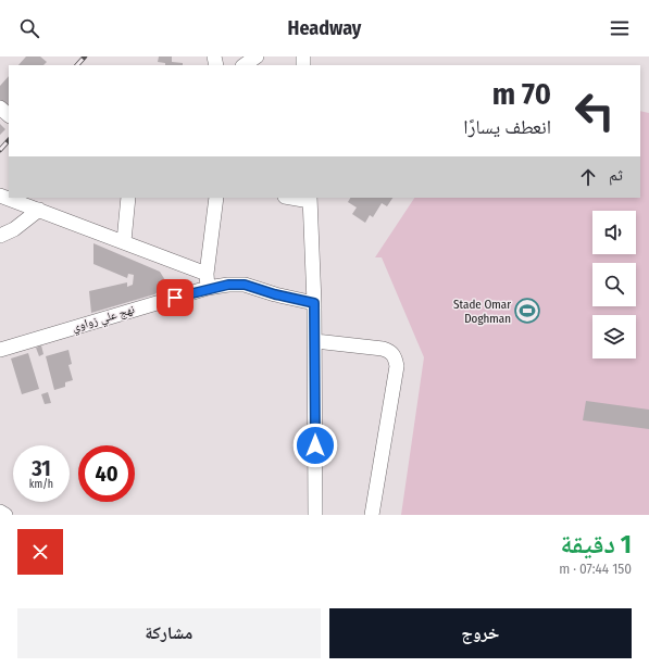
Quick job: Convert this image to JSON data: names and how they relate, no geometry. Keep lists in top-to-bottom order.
{
  "streets": {
    "street": ["نهج علي زواوي"]
  },
  "places": {
    "sports": ["Stade Omar Doghman"]
  },
  "page": {
    "header": "Headway",
    "turn": ["70 m", "انعطف يسارًا"],
    "then": "ثم",
    "speed": "31 km/h",
    "limit": "40",
    "heading": ["1 دقيقة", "150 m · 07:44"],
    "buttons": ["خروج", "مشاركة"]
  }
}
